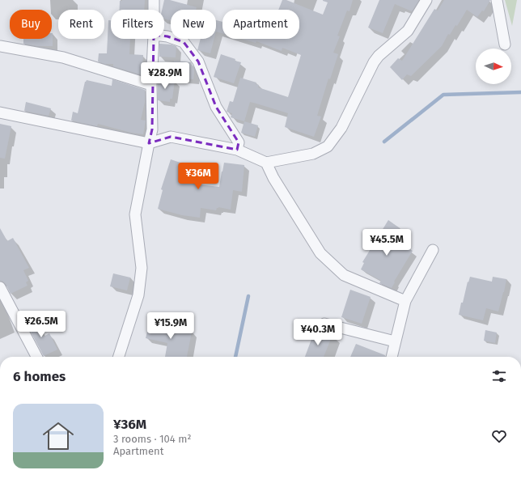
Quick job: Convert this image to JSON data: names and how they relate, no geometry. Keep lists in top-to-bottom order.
{
  "north": "right",
  "page": {
    "chip": [
      "Buy",
      "Rent",
      "Filters",
      "New",
      "Apartment"
    ],
    "price": [
      "¥28.9M",
      "¥36M",
      "¥45.5M",
      "¥26.5M",
      "¥15.9M",
      "¥40.3M"
    ],
    "heading": "6 homes",
    "list": [
      {
        "name": "¥36M",
        "note": "3 rooms · 104 m² · Apartment"
      }
    ]
  }
}
